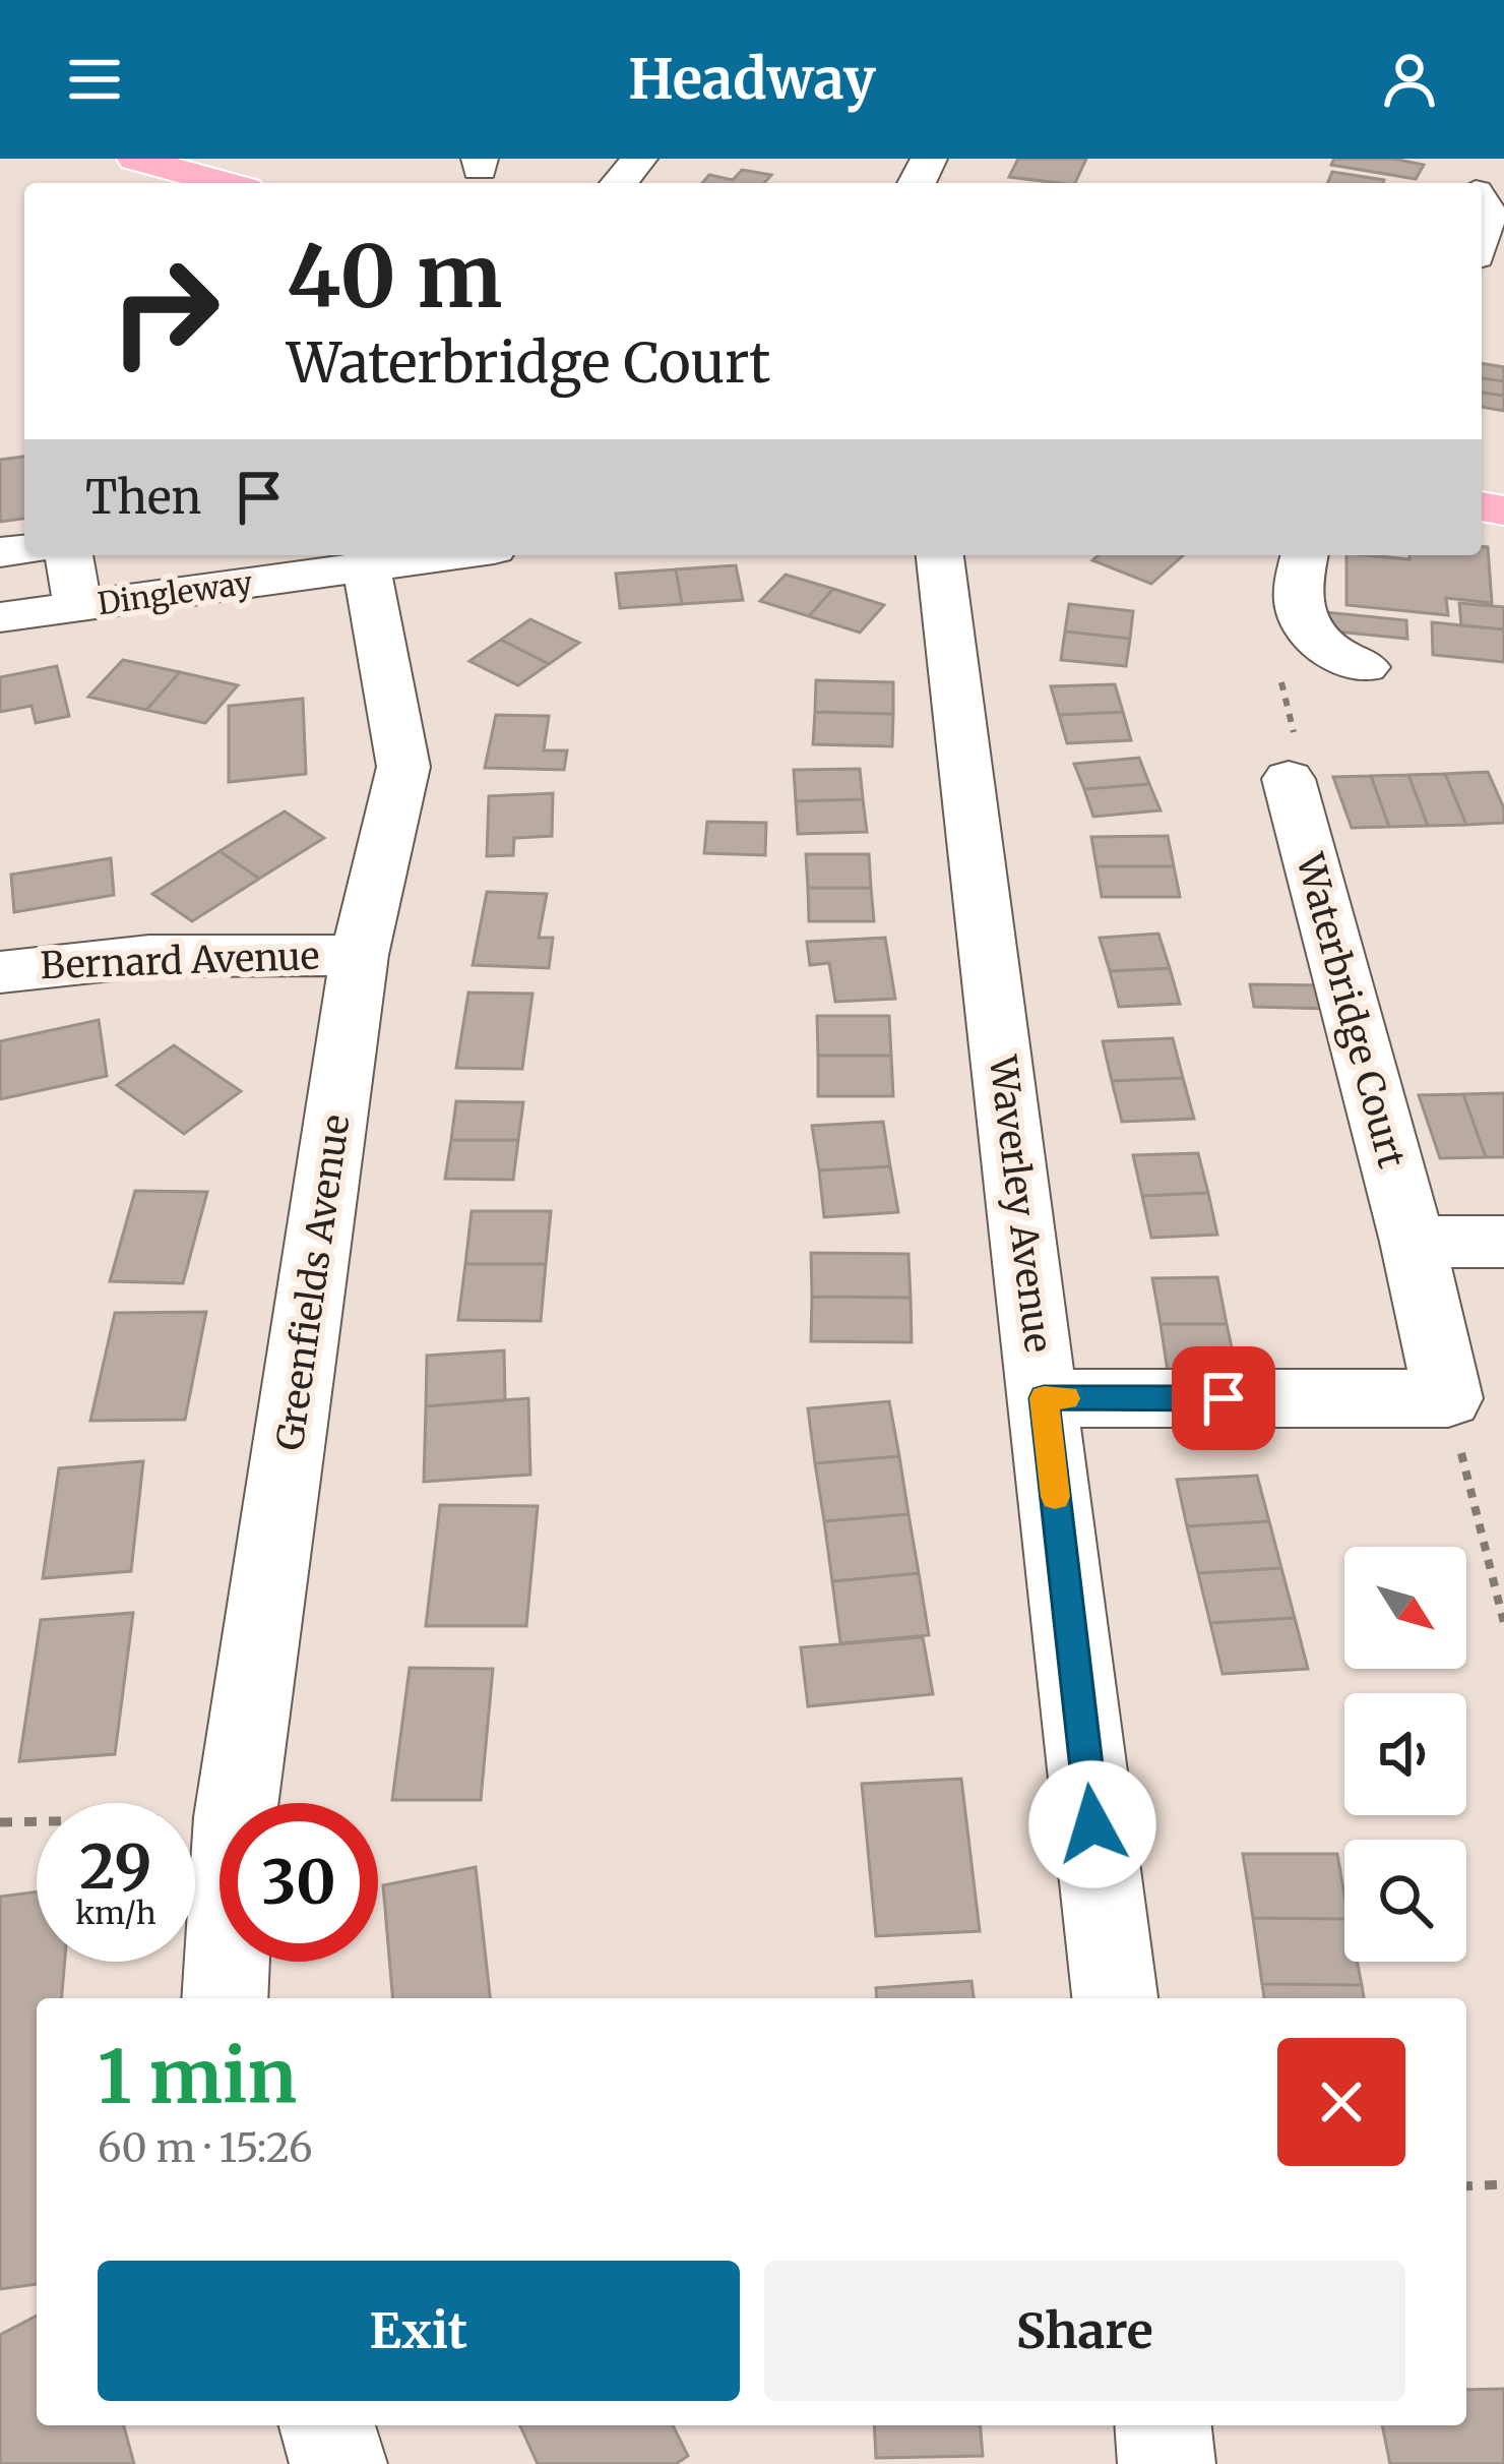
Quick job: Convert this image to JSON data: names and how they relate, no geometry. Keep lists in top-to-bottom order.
{
  "streets": {
    "street": [
      "Dingleway",
      "Bernard Avenue",
      "Waterbridge Court",
      "Waverley Avenue",
      "Greenfields Avenue"
    ]
  },
  "crossings": [
    ["Dingleway", "Greenfields Avenue"],
    ["Bernard Avenue", "Greenfields Avenue"]
  ],
  "north": "bottom right",
  "page": {
    "header": "Headway",
    "turn": ["40 m", "Waterbridge Court"],
    "then": "Then",
    "speed": "29 km/h",
    "limit": "30",
    "heading": ["1 min", "60 m · 15:26"],
    "buttons": ["Exit", "Share"]
  }
}
